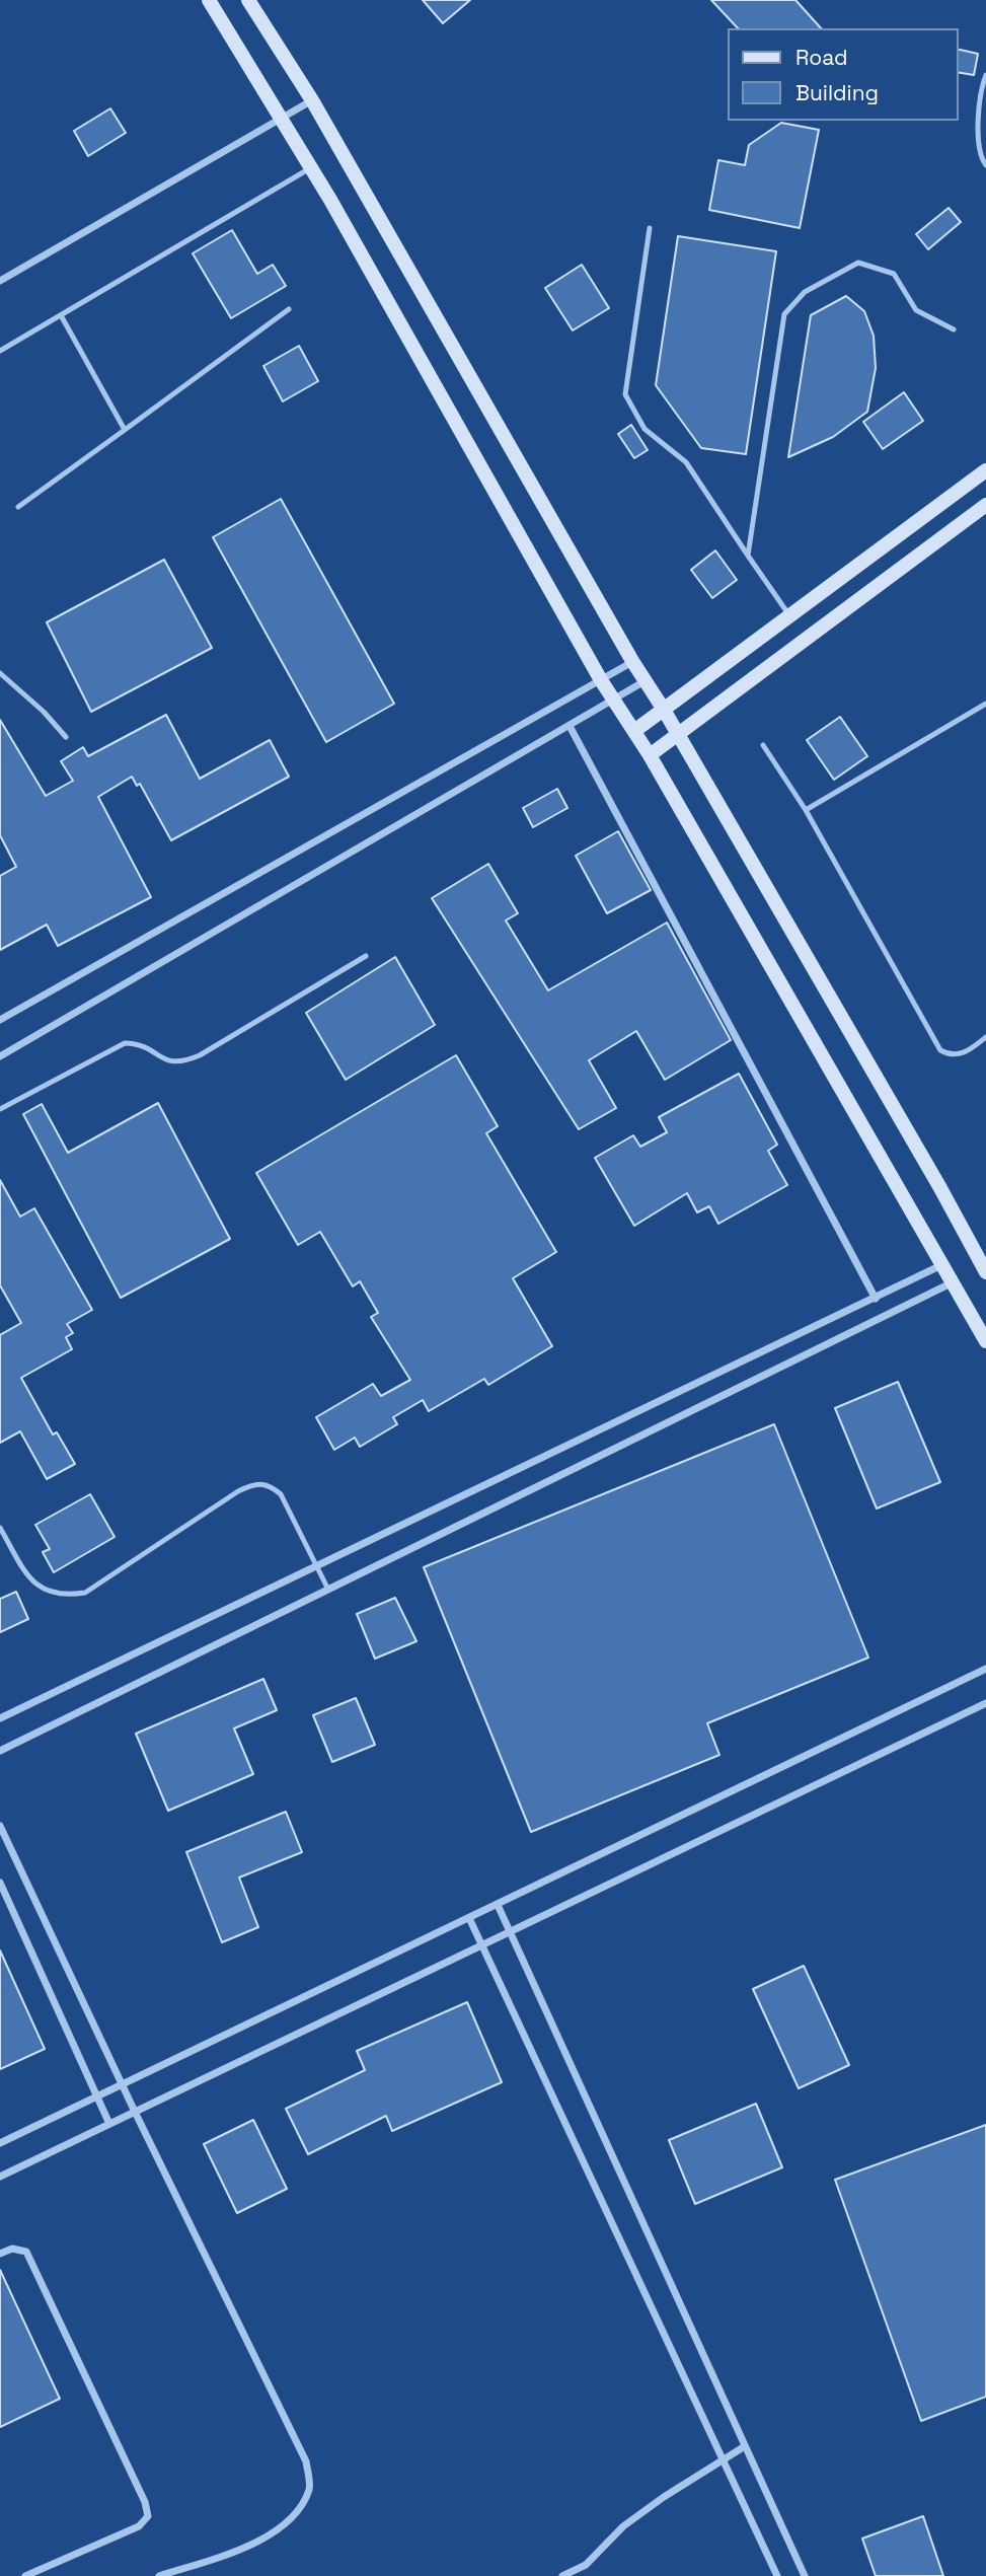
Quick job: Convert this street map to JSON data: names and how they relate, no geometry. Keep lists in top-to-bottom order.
{
  "legend": ["Road", "Building"]
}
